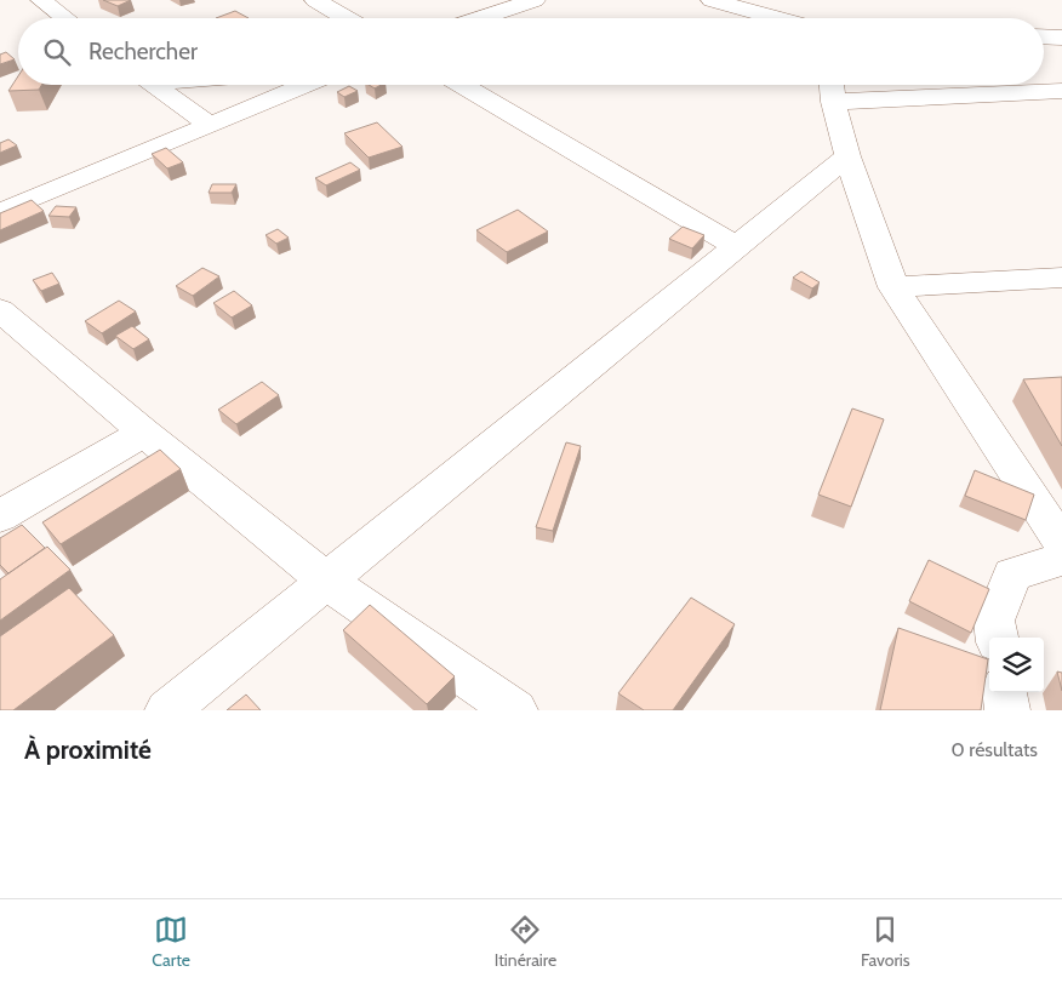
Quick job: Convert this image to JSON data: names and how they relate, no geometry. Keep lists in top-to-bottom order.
{
  "page": {
    "search": "Rechercher",
    "heading": ["À proximité", "0 résultats"],
    "nav": ["Carte", "Itinéraire", "Favoris"]
  }
}
